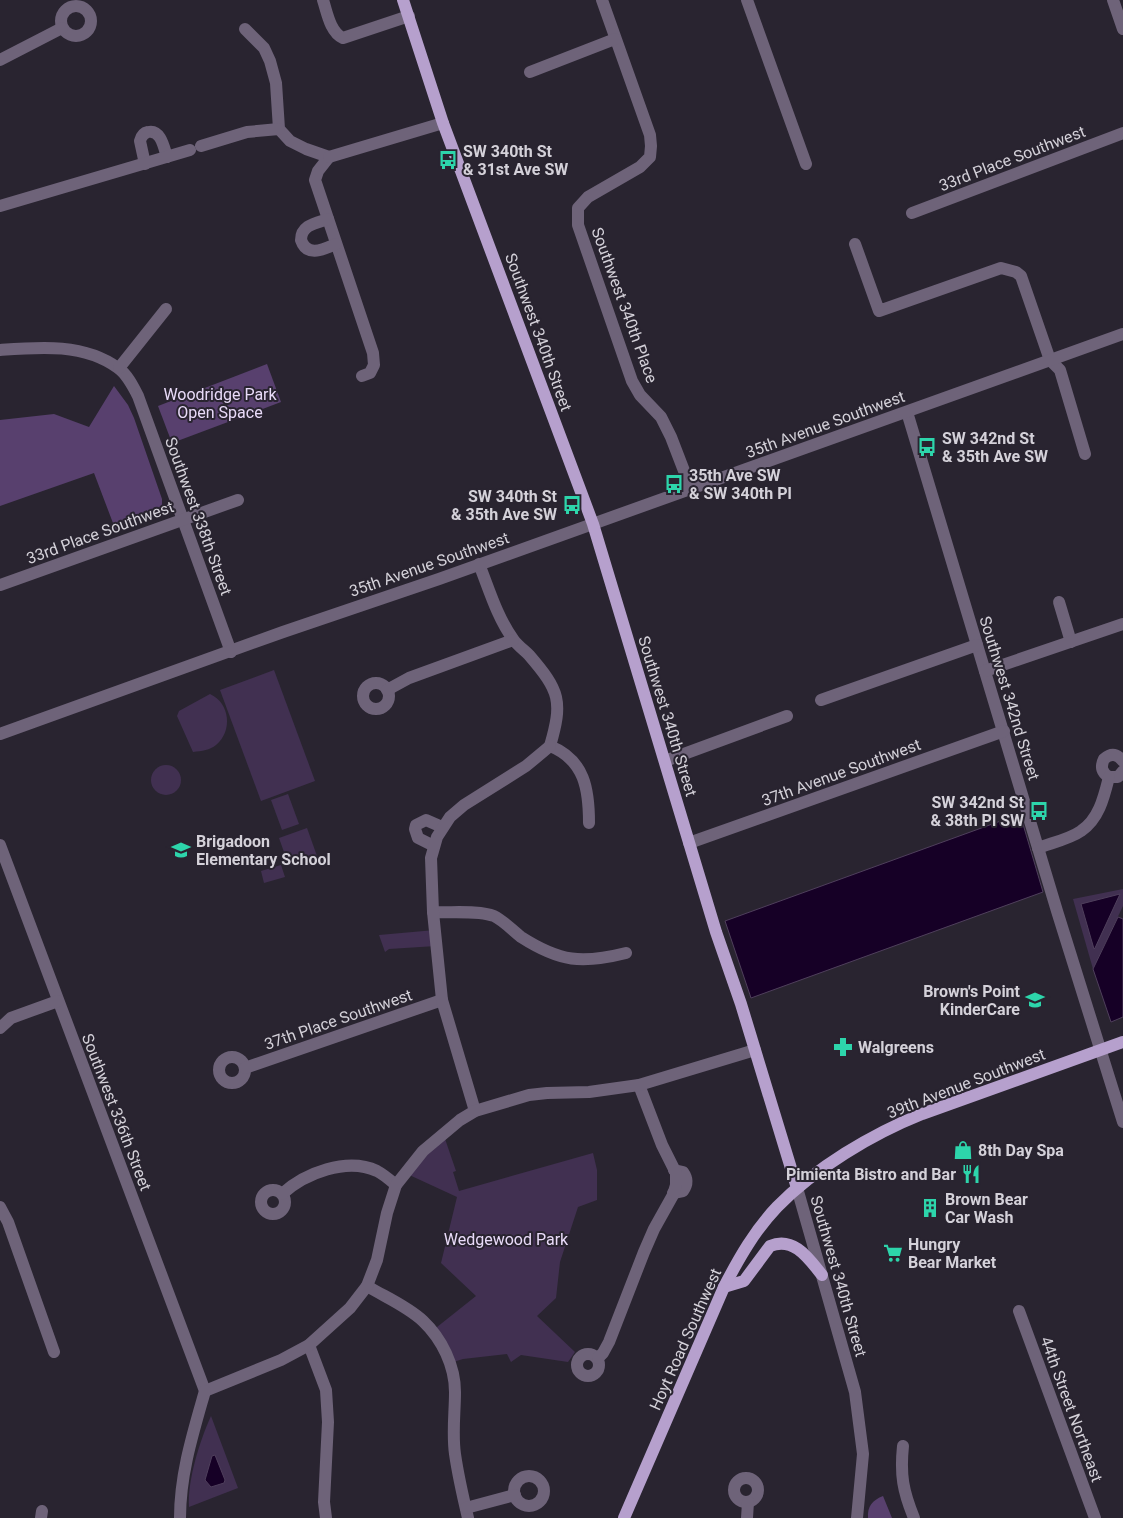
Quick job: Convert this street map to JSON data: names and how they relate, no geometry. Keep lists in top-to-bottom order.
{
  "streets": {
    "main road": ["Southwest 340th Street", "39th Avenue Southwest", "Hoyt Road Southwest"],
    "street": [
      "33rd Place Southwest",
      "Southwest 340th Place",
      "35th Avenue Southwest",
      "Southwest 338th Street",
      "Southwest 342nd Street",
      "37th Avenue Southwest",
      "37th Place Southwest",
      "Southwest 336th Street",
      "44th Street Northeast"
    ]
  },
  "crossings": [
    ["33rd Place Southwest", "Southwest 338th Street"],
    ["Southwest 340th Place", "35th Avenue Southwest"],
    ["Southwest 340th Street", "35th Avenue Southwest"],
    ["Southwest 340th Street", "37th Avenue Southwest"],
    ["Southwest 340th Street", "39th Avenue Southwest"],
    ["Southwest 340th Street", "Hoyt Road Southwest"],
    ["35th Avenue Southwest", "Southwest 338th Street"],
    ["35th Avenue Southwest", "Southwest 342nd Street"],
    ["Southwest 342nd Street", "37th Avenue Southwest"],
    ["Southwest 342nd Street", "39th Avenue Southwest"],
    ["39th Avenue Southwest", "Hoyt Road Southwest"]
  ],
  "parks": ["Woodridge Park Open Space", "Wedgewood Park"],
  "places": {
    "bus stop": [
      "SW 340th St & 31st Ave SW",
      "SW 342nd St & 35th Ave SW",
      "35th Ave SW & SW 340th Pl",
      "SW 340th St & 35th Ave SW",
      "SW 342nd St & 38th Pl SW"
    ],
    "school or university": ["Brigadoon Elementary School", "Brown's Point KinderCare"],
    "pharmacy": ["Walgreens"],
    "shop": ["8th Day Spa"],
    "restaurant": ["Pimienta Bistro and Bar"],
    "building": ["Brown Bear Car Wash"],
    "supermarket": ["Hungry Bear Market"]
  }
}
